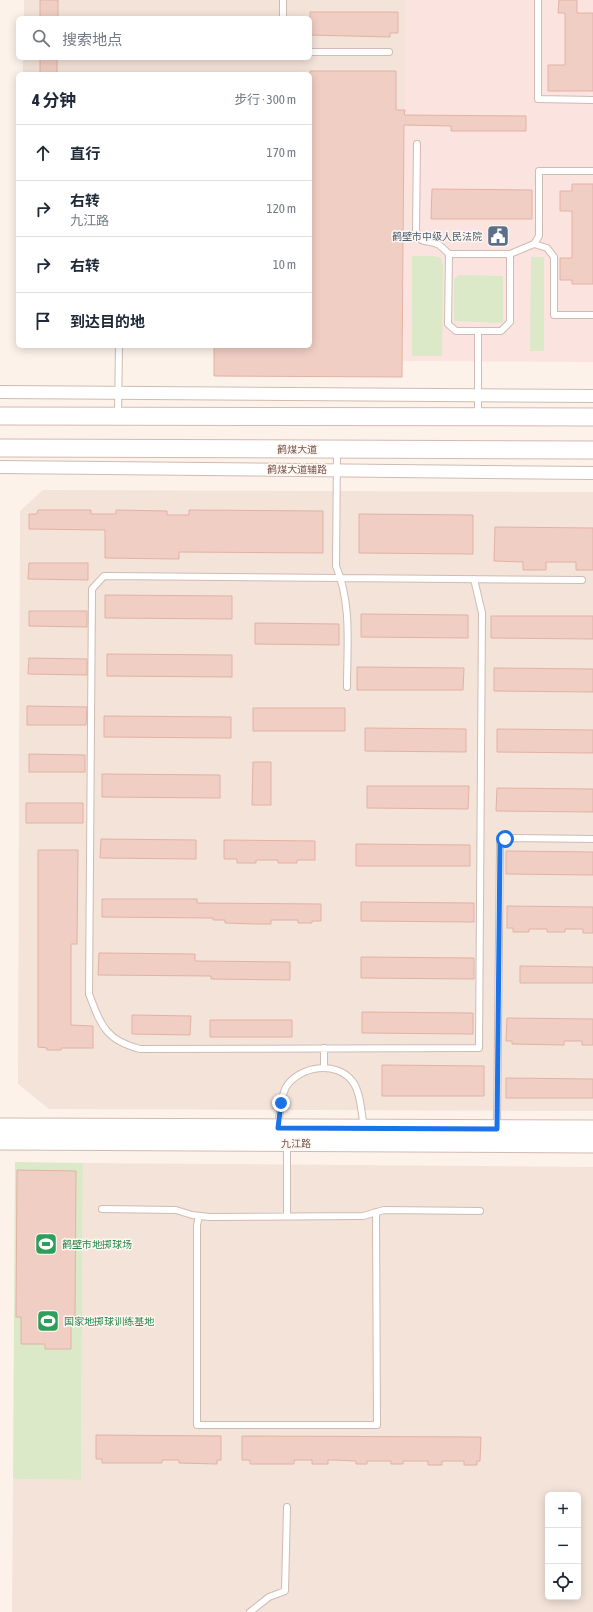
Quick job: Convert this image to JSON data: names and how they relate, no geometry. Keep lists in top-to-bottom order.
{
  "streets": {
    "street": ["鹤煤大道", "鹤煤大道辅路", "九江路"]
  },
  "places": {
    "public building": ["鹤壁市中级人民法院"],
    "sports": ["鹤壁市地掷球场", "国家地掷球训练基地"]
  },
  "page": {
    "search": "搜索地点",
    "heading": ["4 分钟", "步行 · 300 m"],
    "list": [
      ["直行", "170 m"],
      ["右转", "九江路", "120 m"],
      ["右转", "10 m"],
      "到达目的地"
    ],
    "map_buttons": ["+", "−"]
  }
}
